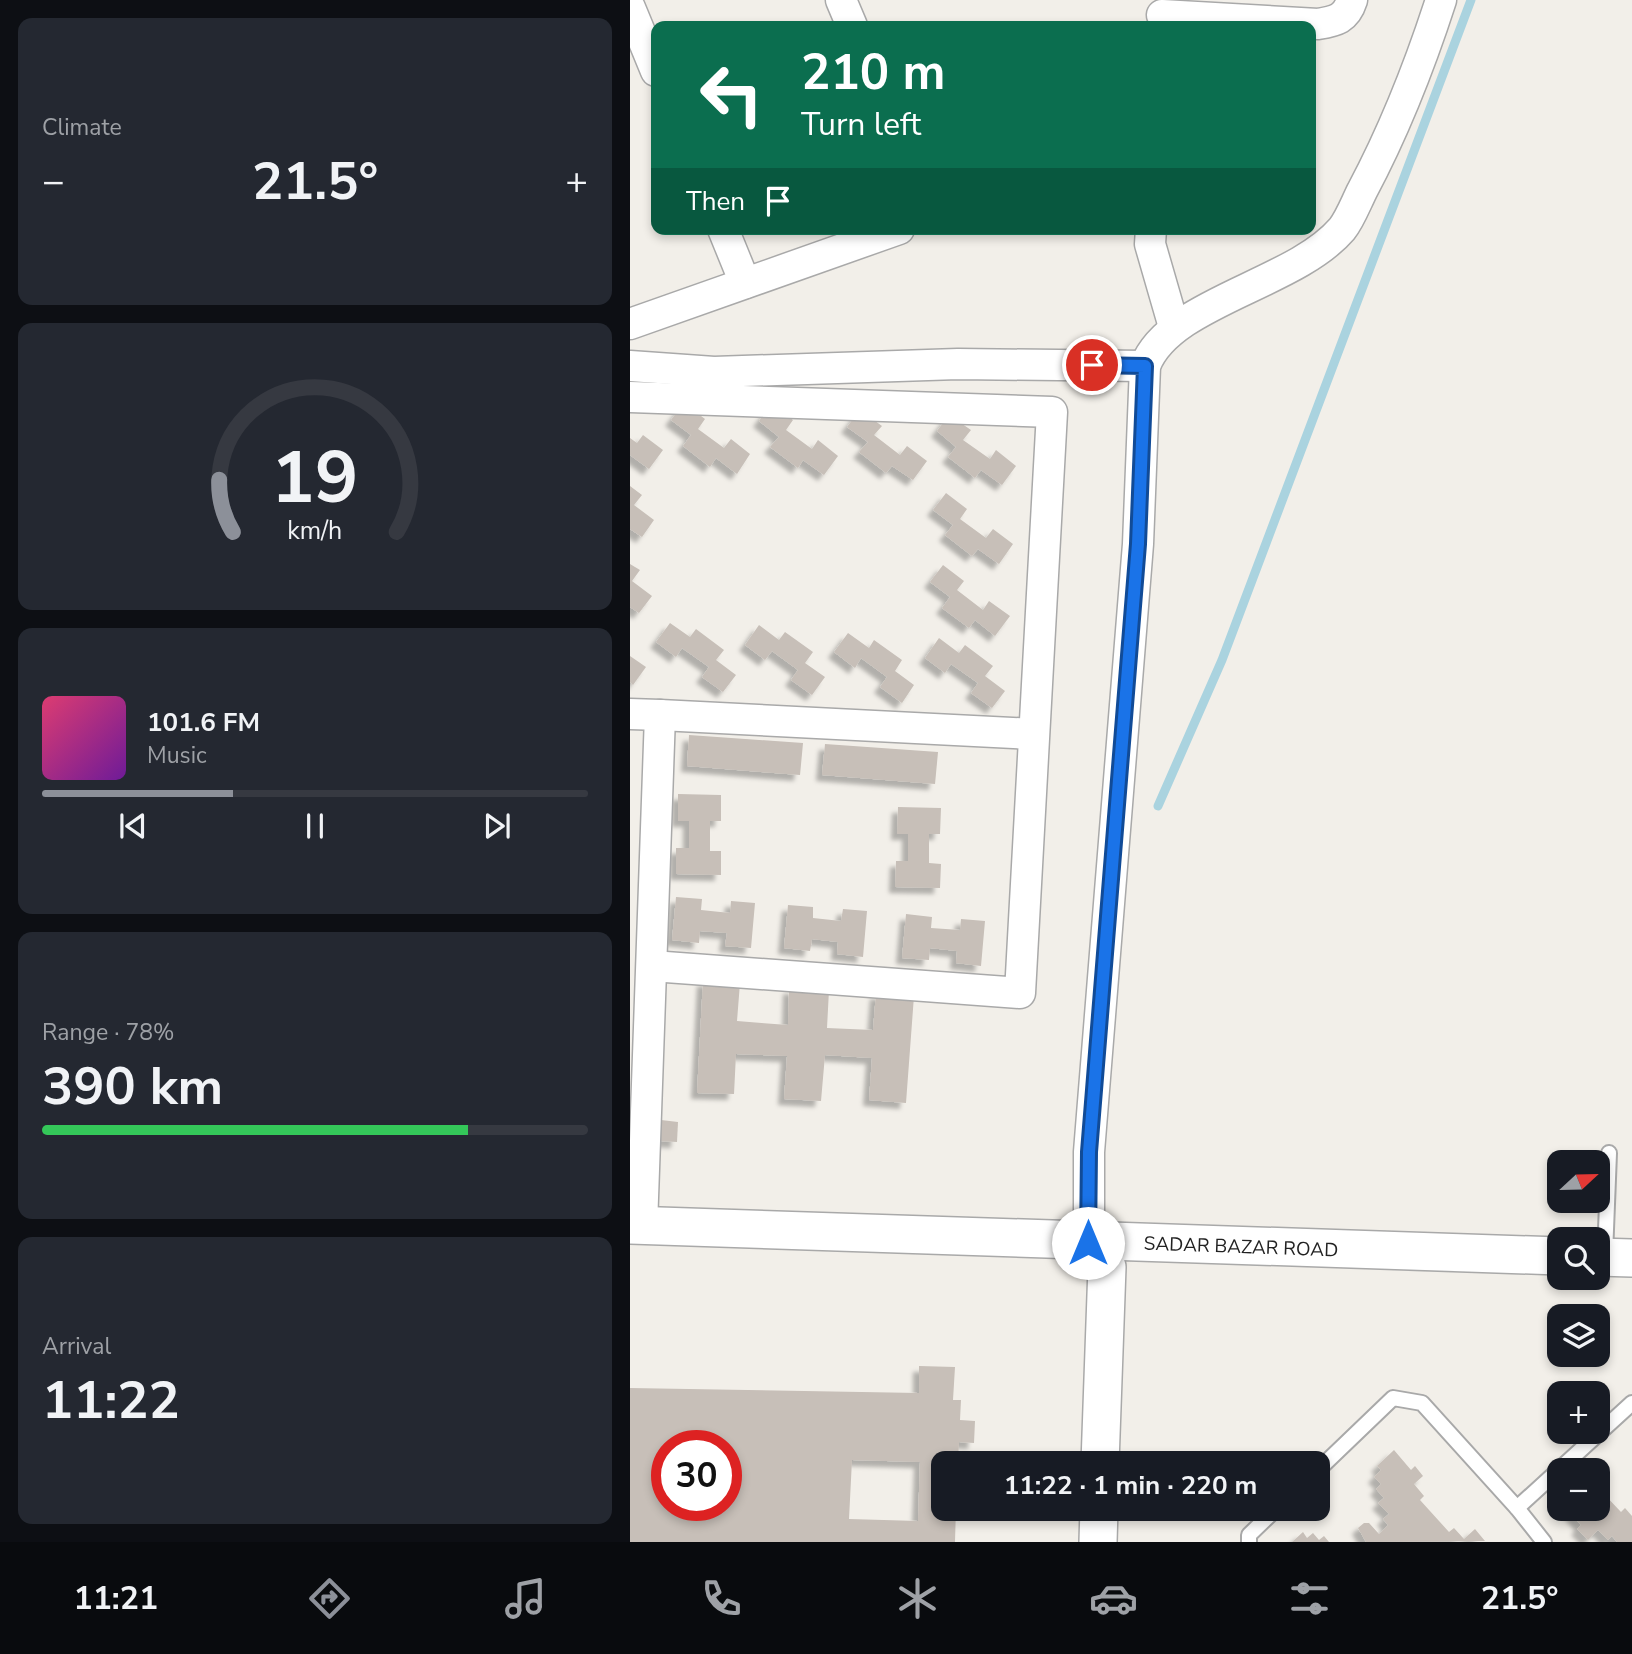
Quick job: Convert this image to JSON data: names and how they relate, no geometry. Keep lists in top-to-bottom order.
{
  "streets": {
    "street": ["SADAR BAZAR ROAD"]
  },
  "north": "right",
  "page": {
    "tile": [
      "Climate",
      ["Range · 78%", "390 km"],
      ["Arrival", "11:22"]
    ],
    "turn": ["210 m", "Turn left"],
    "heat": ["−", "21.5°", "+"],
    "then": "Then",
    "song": ["101.6 FM", "Music"],
    "map_buttons": ["+", "−"],
    "limit": "30",
    "trip": "11:22 · 1 min · 220 m",
    "tabs": ["11:21", "21.5°"],
    "gauge": ["19", "km/h"]
  }
}
